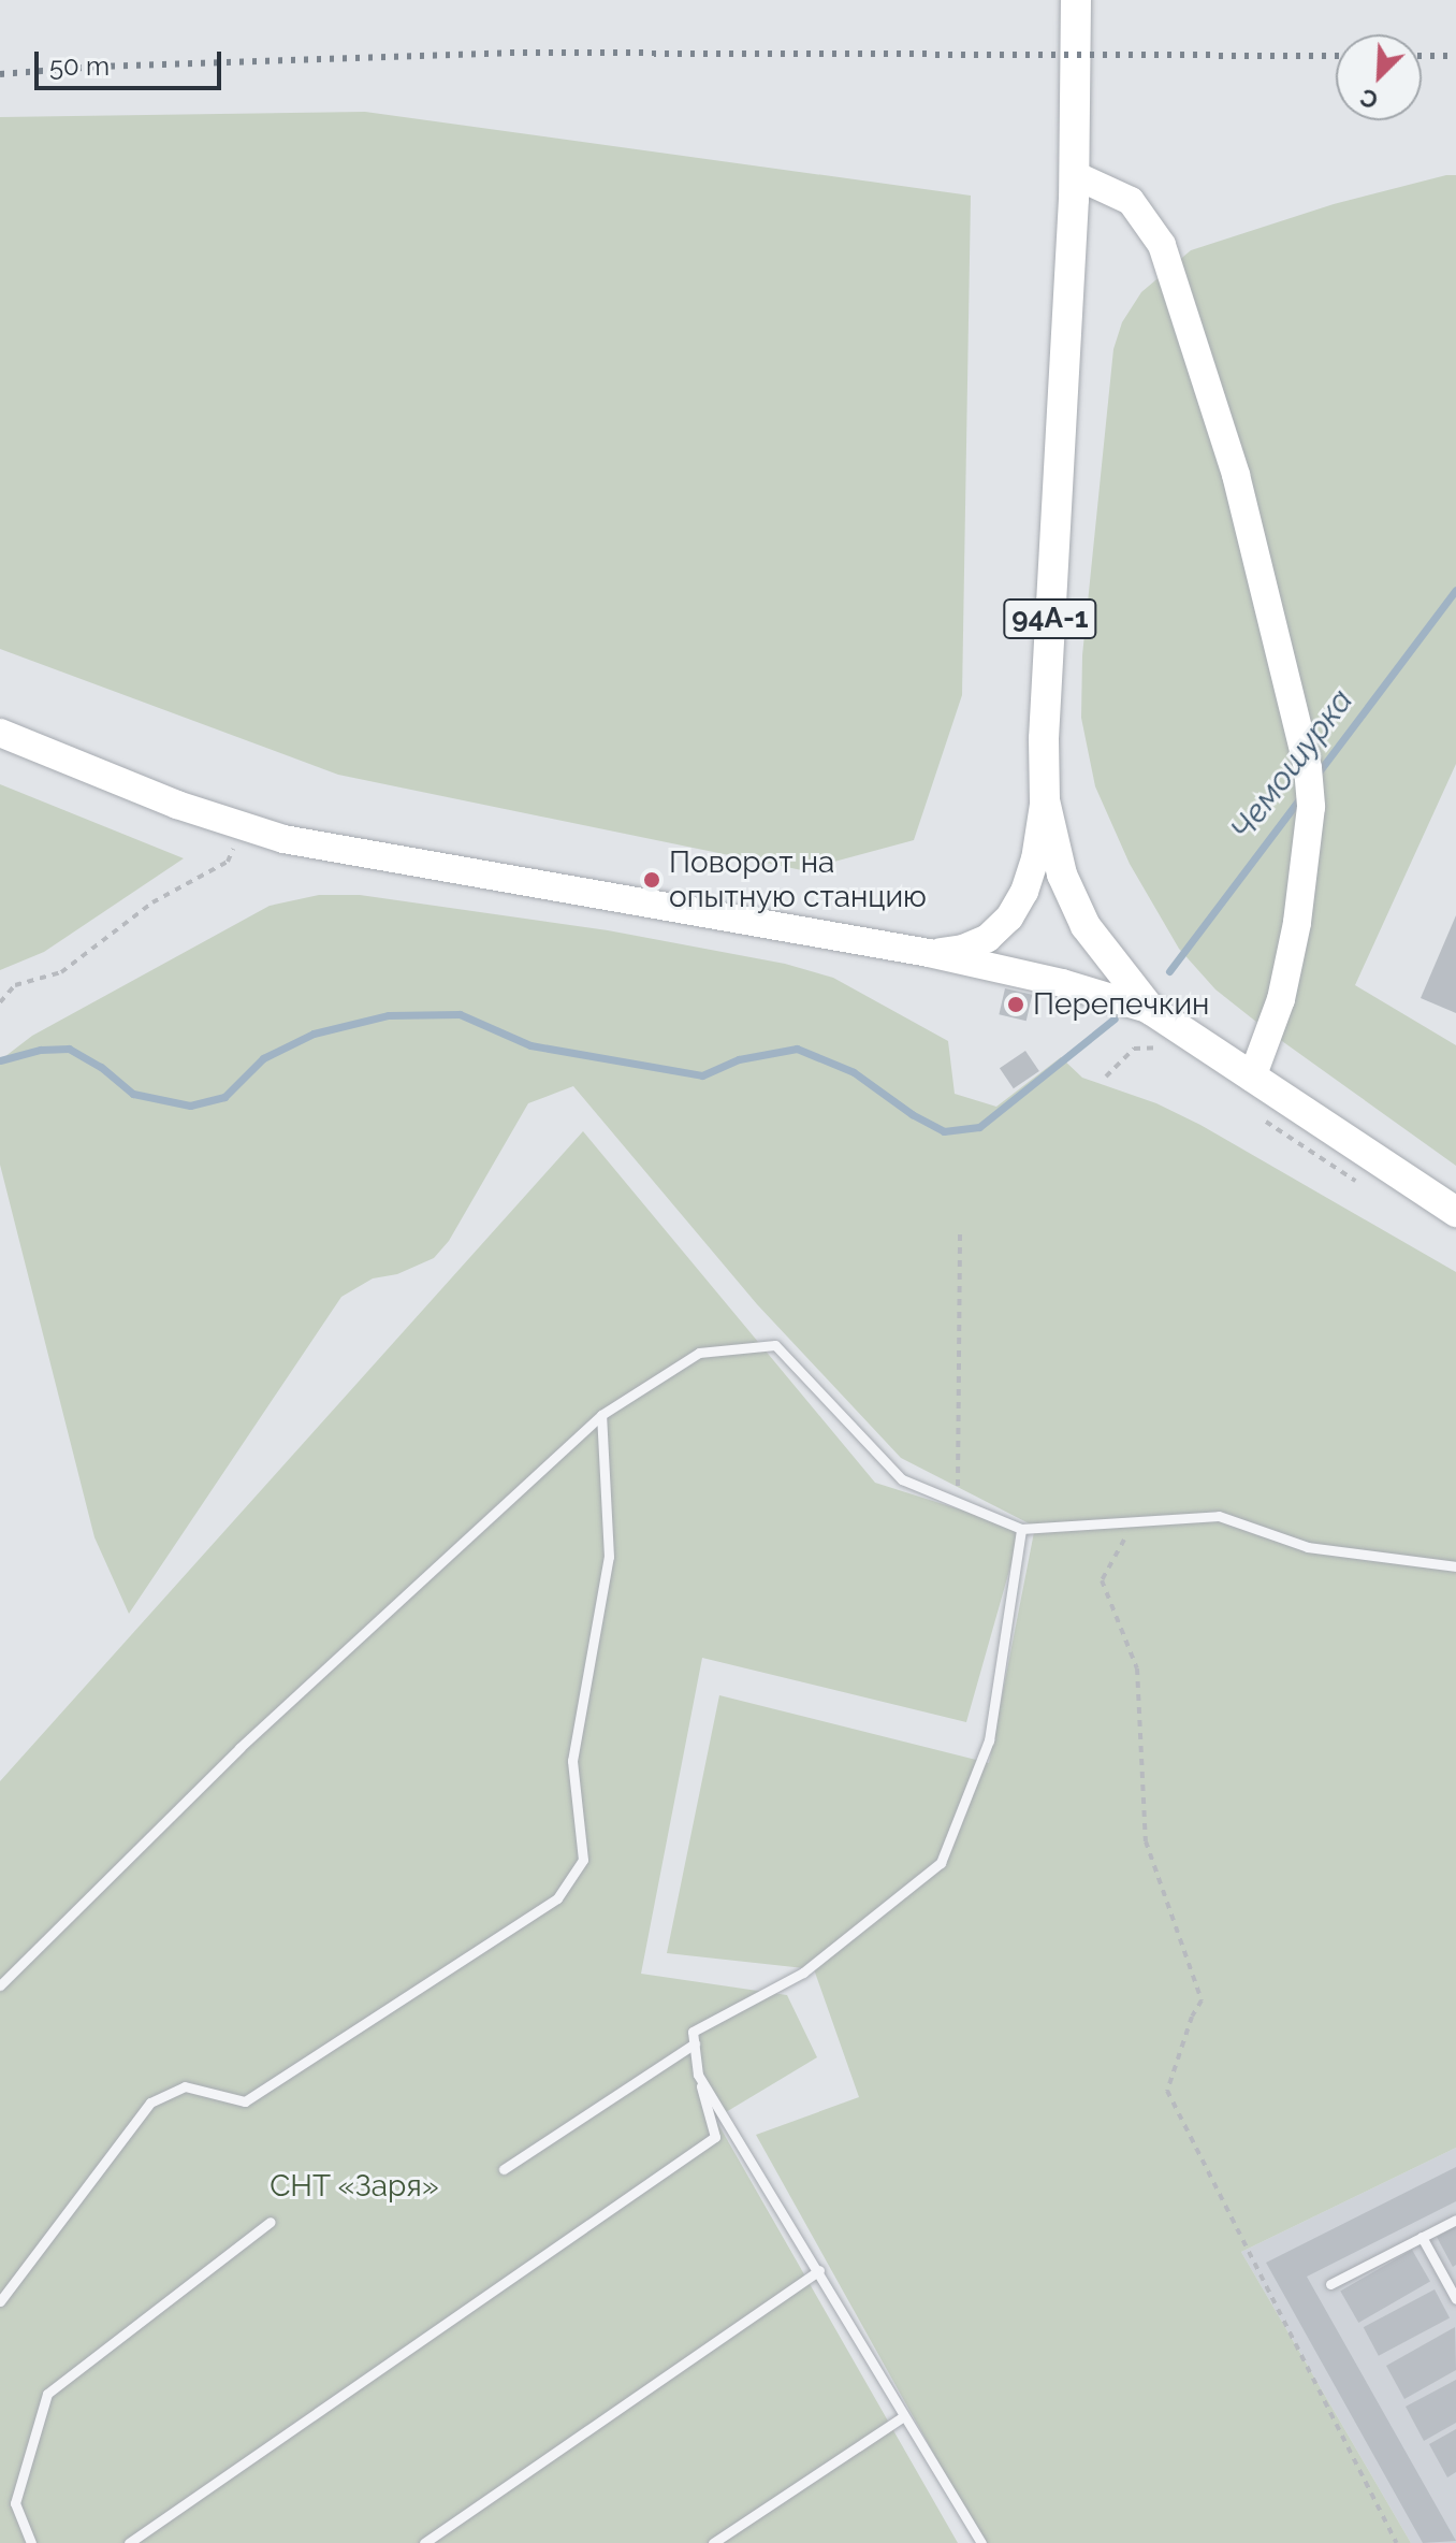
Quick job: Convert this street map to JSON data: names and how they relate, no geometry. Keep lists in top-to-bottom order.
{
  "streets": {
    "main road": ["94А-1"]
  },
  "water": ["Чемошурка"],
  "parks": ["СНТ «Заря»"],
  "places": ["Поворот на опытную станцию", "Перепечкин"],
  "scale_bar": "50 m",
  "north": "bottom left"
}
